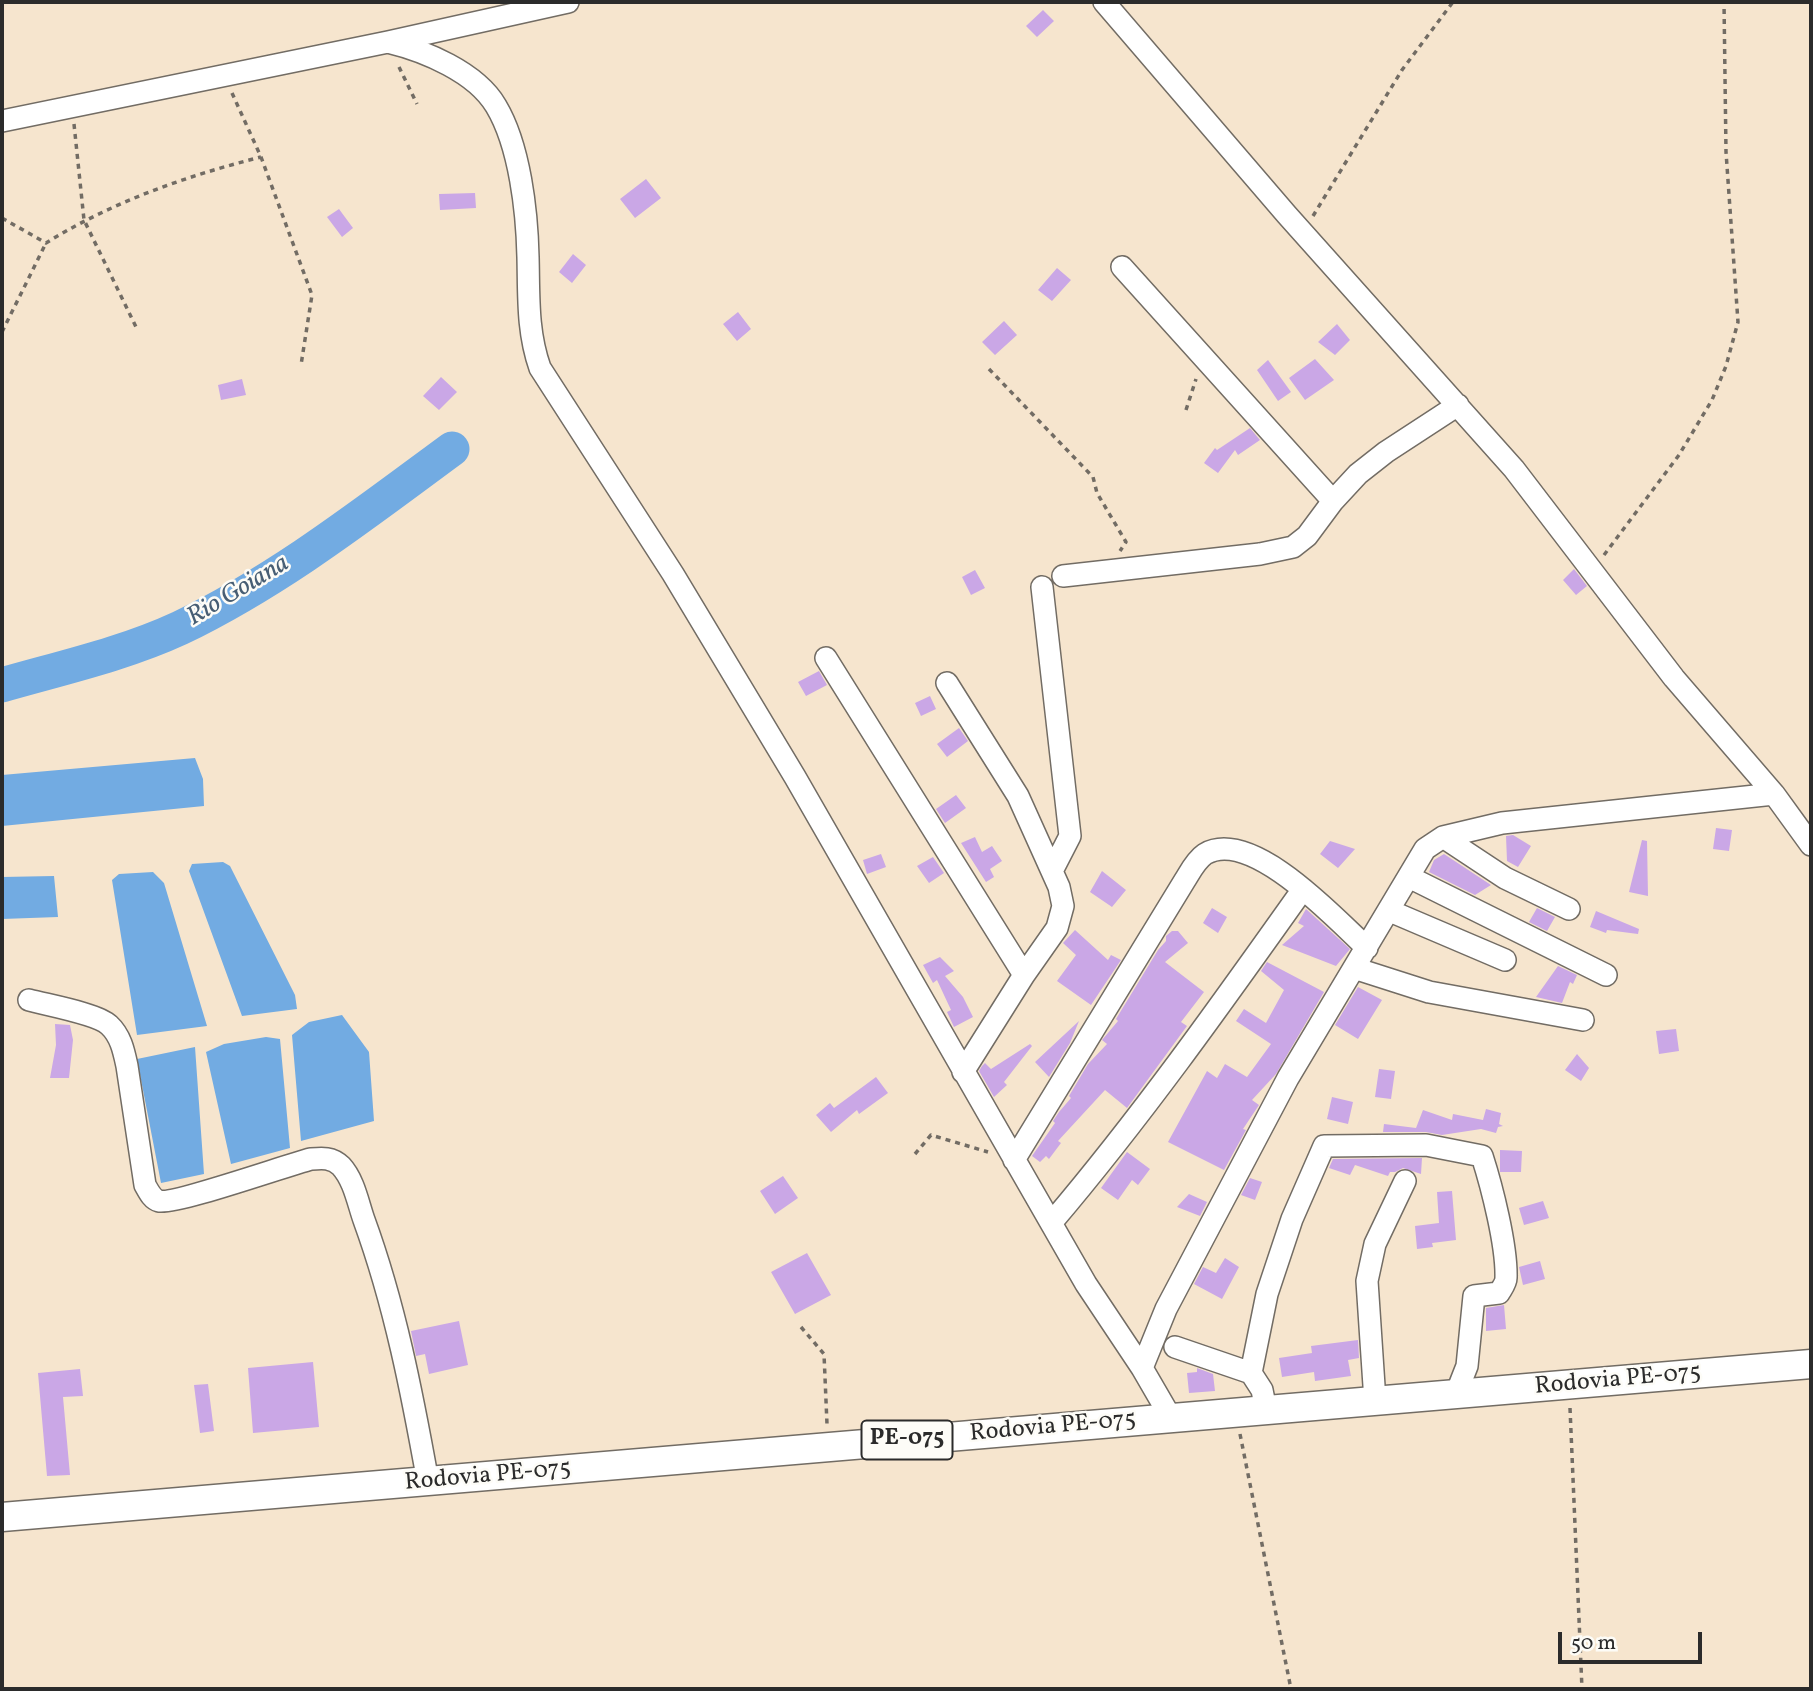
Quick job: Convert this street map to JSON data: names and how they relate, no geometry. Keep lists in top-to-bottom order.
{
  "streets": {
    "main road": ["Rodovia PE-075", "PE-075"]
  },
  "water": ["Rio Goiana"],
  "scale_bar": "50 m"
}
